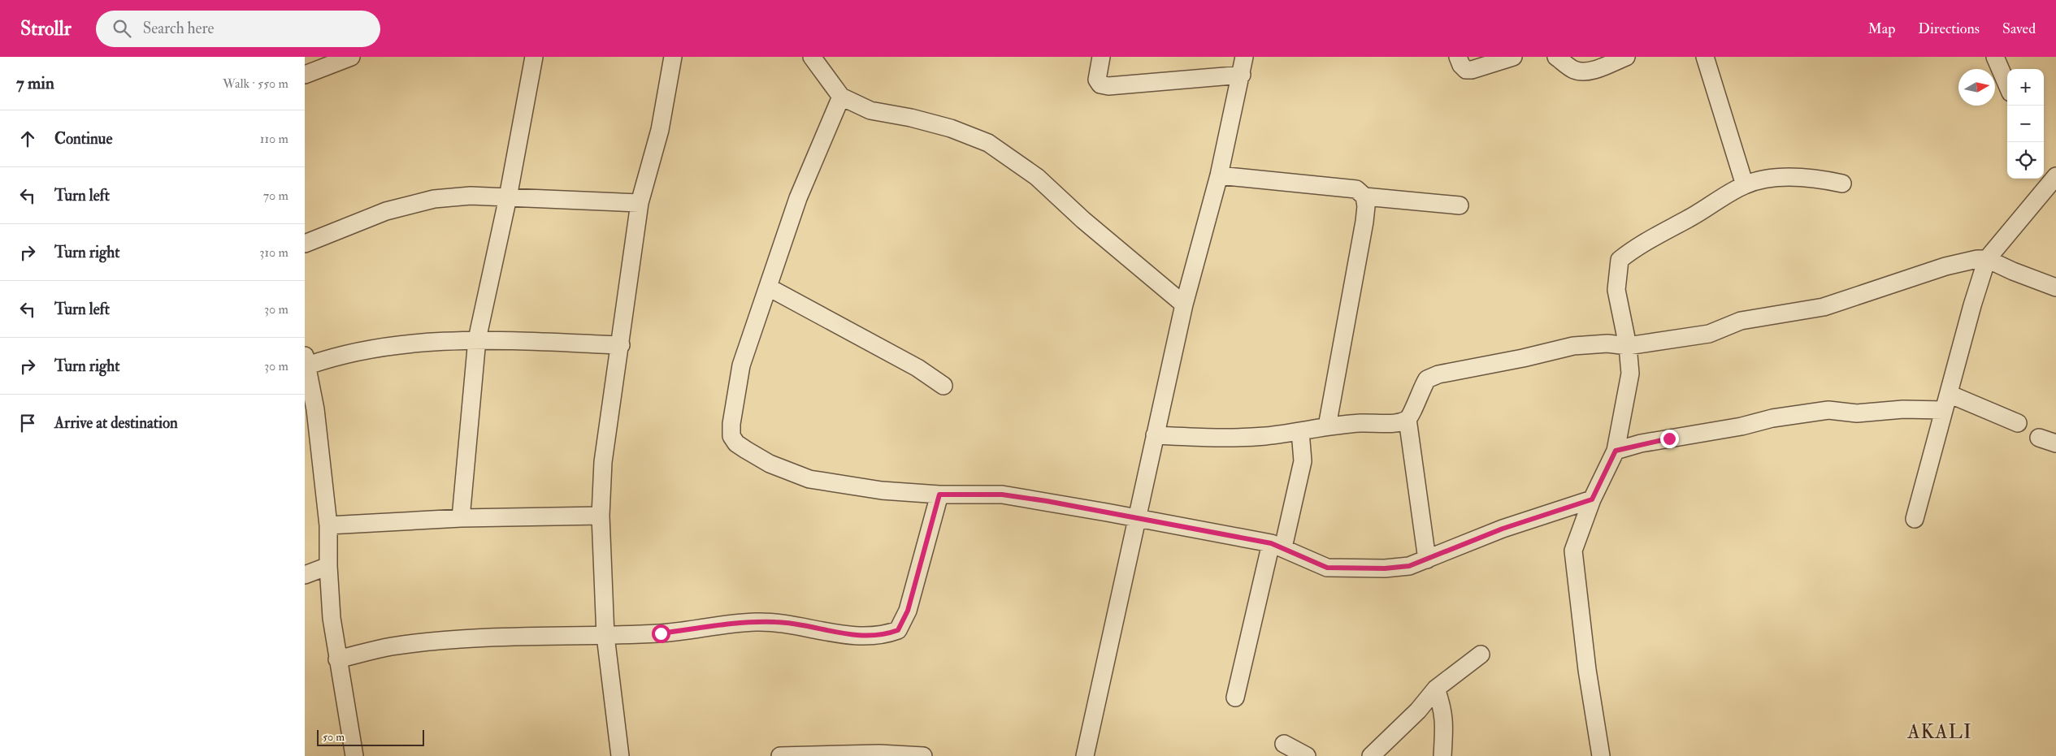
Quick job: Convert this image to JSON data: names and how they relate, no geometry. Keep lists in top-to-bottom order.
{
  "districts": ["AKALI"],
  "scale_bar": "50 m",
  "north": "right",
  "page": {
    "header": "Strollr",
    "search": "Search here",
    "nav": ["Map", "Directions", "Saved"],
    "heading": ["7 min", "Walk · 550 m"],
    "map_buttons": ["+", "−"],
    "list": [
      ["Continue", "110 m"],
      ["Turn left", "70 m"],
      ["Turn right", "310 m"],
      ["Turn left", "30 m"],
      ["Turn right", "30 m"],
      "Arrive at destination"
    ],
    "scale": "50 m"
  }
}
